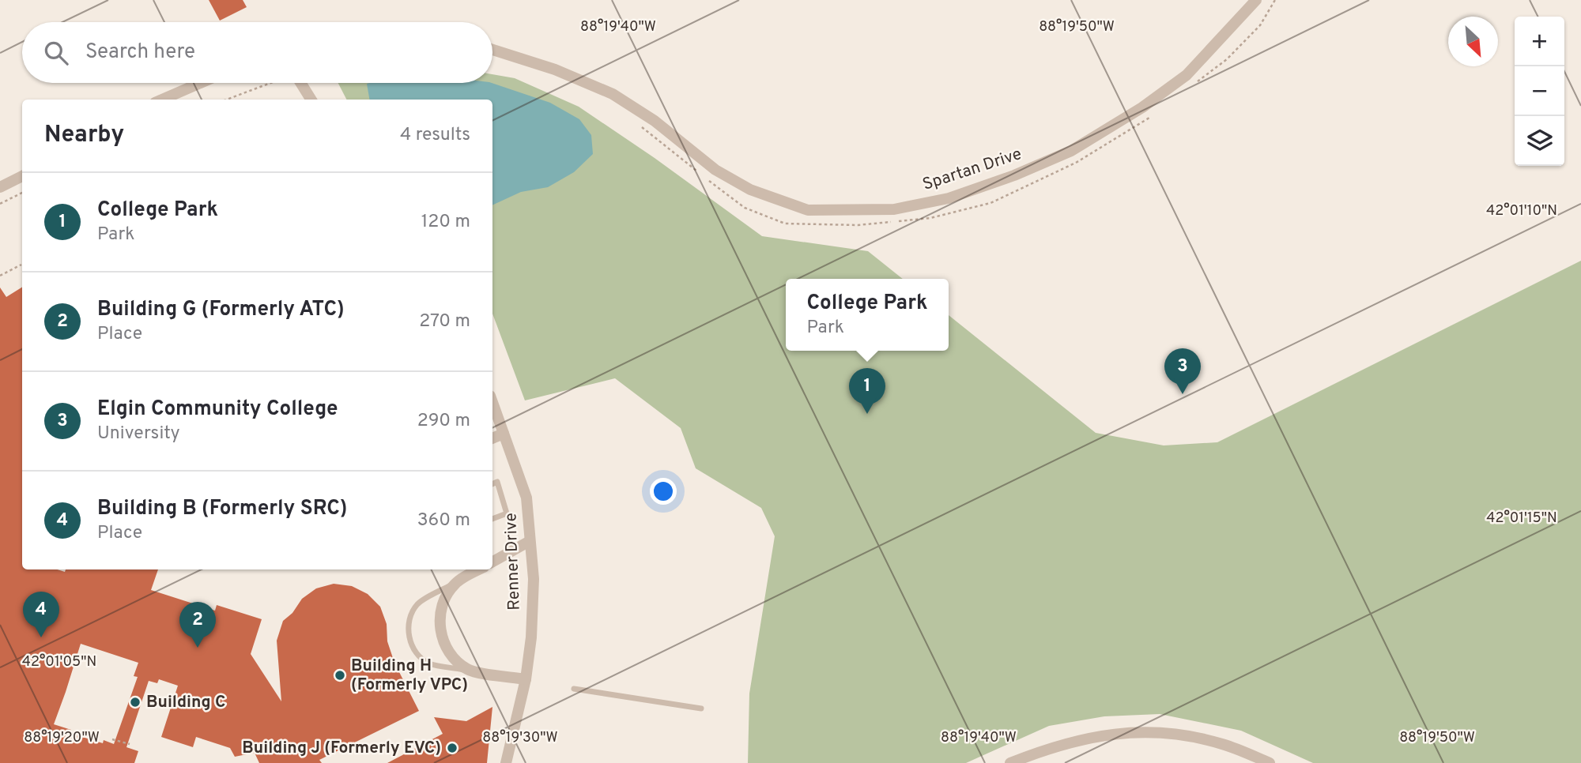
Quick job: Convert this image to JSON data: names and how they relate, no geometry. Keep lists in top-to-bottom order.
{
  "streets": {
    "street": ["Spartan Drive", "Renner Drive"]
  },
  "places": ["Building H (Formerly VPC)", "Building C", "Building J (Formerly EVC)"],
  "north": "bottom right",
  "page": {
    "map_buttons": ["+", "−"],
    "search": "Search here",
    "heading": ["Nearby", "4 results"],
    "list": [
      {
        "mark": "1",
        "name": "College Park",
        "note": "Park",
        "value": "120 m"
      },
      {
        "mark": "2",
        "name": "Building G (Formerly ATC)",
        "note": "Place",
        "value": "270 m"
      },
      {
        "mark": "3",
        "name": "Elgin Community College",
        "note": "University",
        "value": "290 m"
      },
      {
        "mark": "4",
        "name": "Building B (Formerly SRC)",
        "note": "Place",
        "value": "360 m"
      }
    ],
    "popup": ["College Park", "Park"],
    "pins": [
      "3",
      "1",
      "4",
      "2"
    ]
  },
  "coordinates": [
    "88°19'40\"W",
    "88°19'50\"W",
    "42°01'10\"N",
    "42°01'15\"N",
    "42°01'05\"N",
    "88°19'20\"W",
    "88°19'30\"W"
  ]
}
